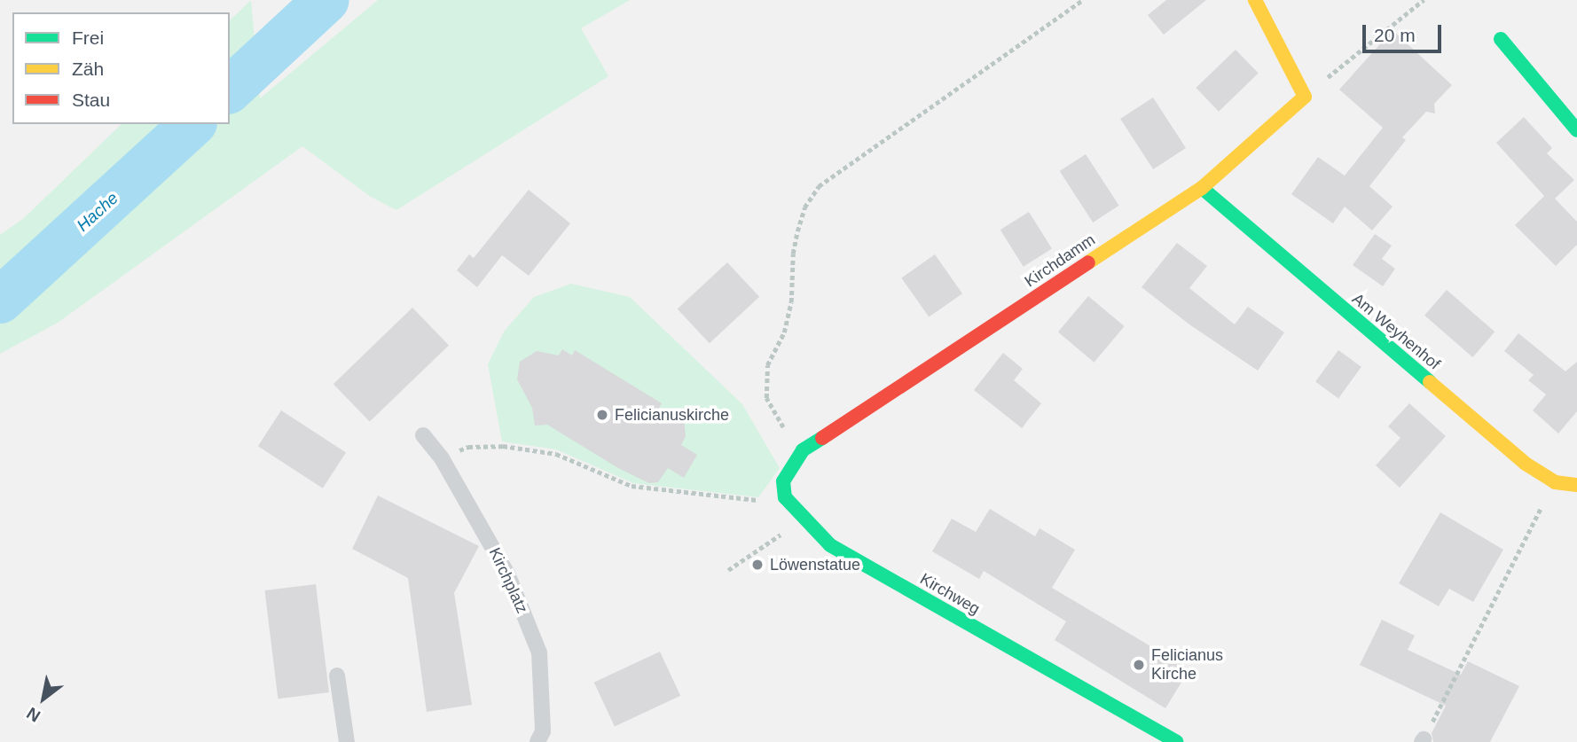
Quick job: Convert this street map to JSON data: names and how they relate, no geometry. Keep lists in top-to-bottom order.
{
  "streets": {
    "street": ["Kirchdamm", "Am Weyhenhof", "Kirchweg"],
    "lane": ["Kirchplatz"]
  },
  "crossings": [
    ["Kirchdamm", "Am Weyhenhof"]
  ],
  "water": ["Hache"],
  "places": ["Felicianuskirche", "Löwenstatue", "Felicianus Kirche"],
  "legend": ["Frei", "Zäh", "Stau"],
  "scale_bar": "20 m",
  "north": "bottom left"
}
